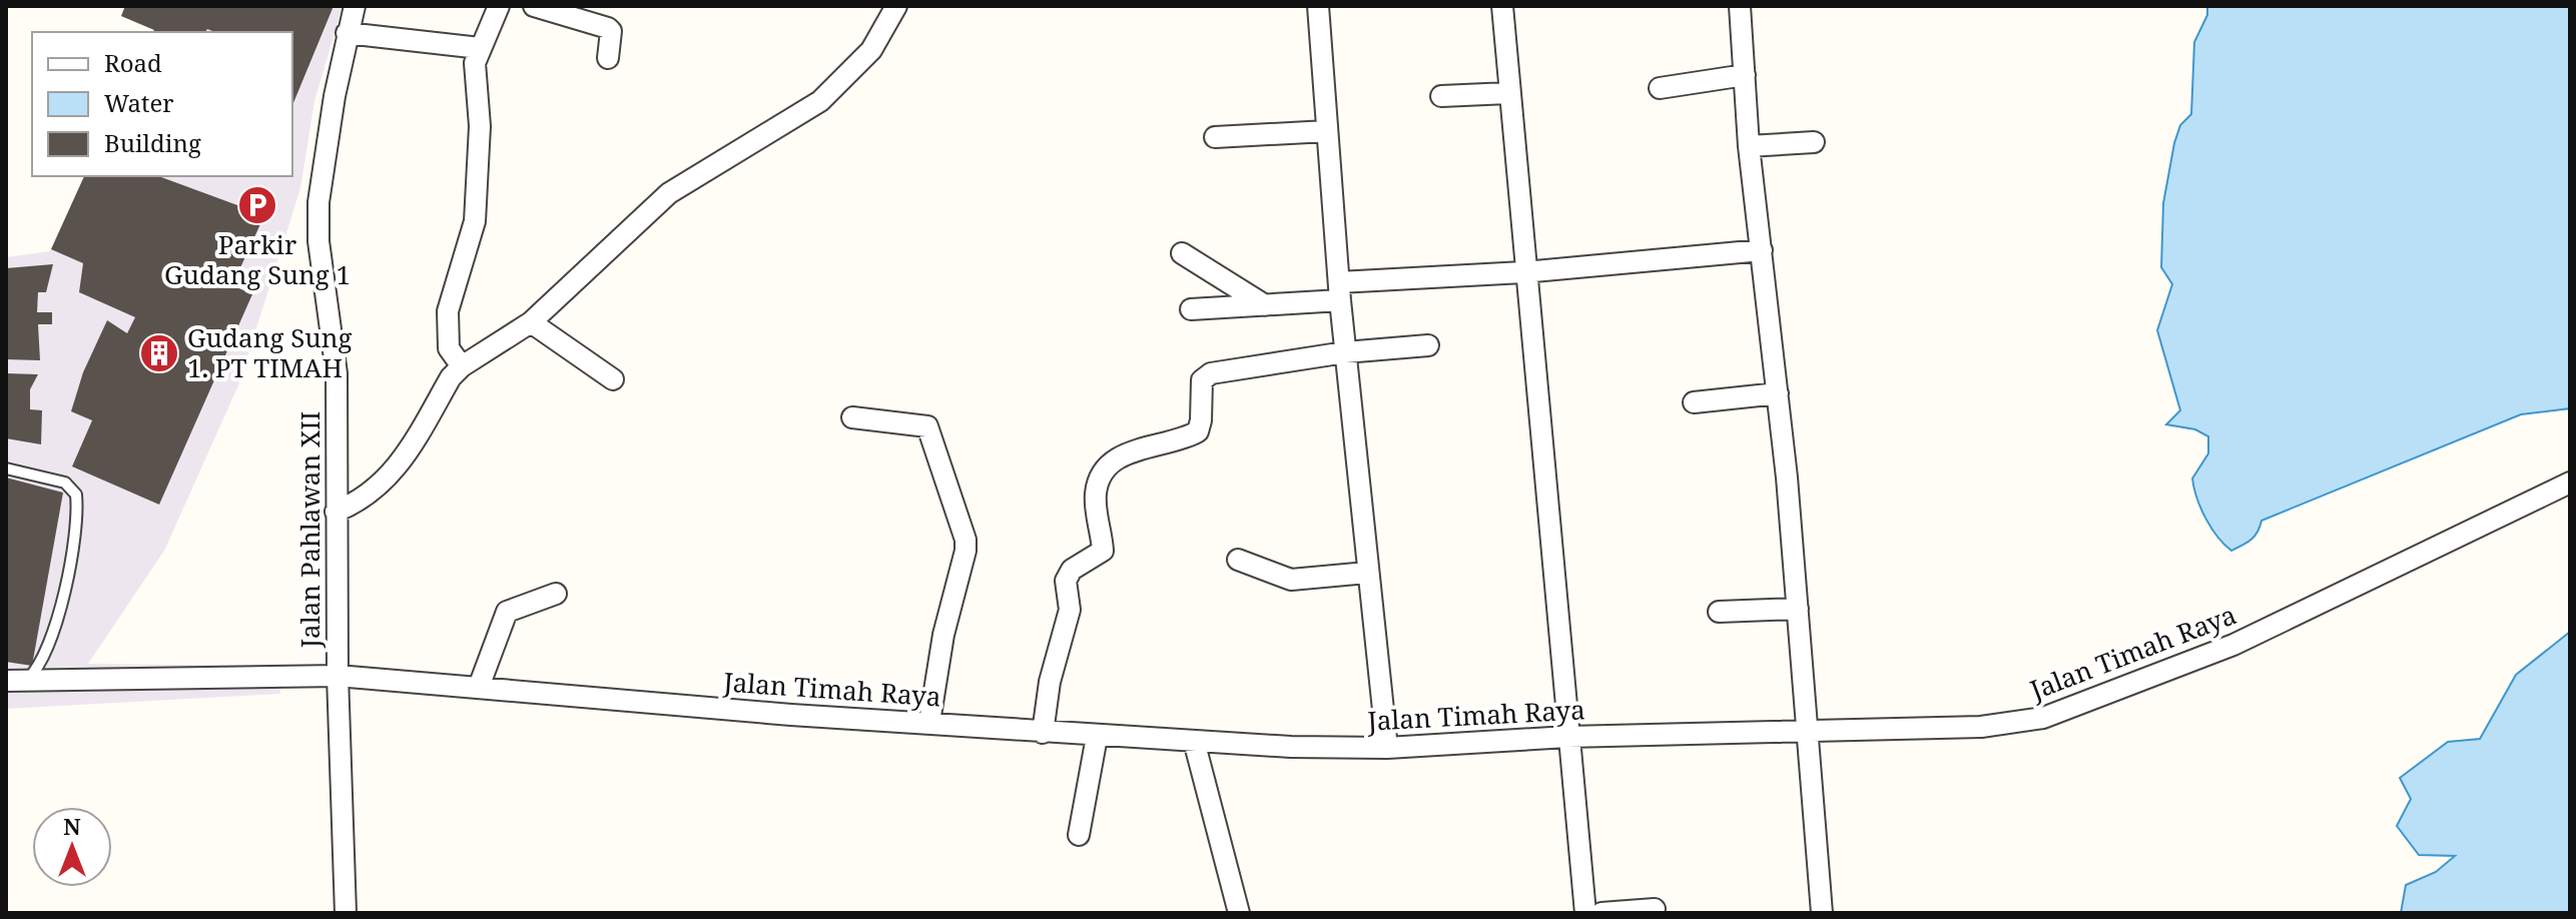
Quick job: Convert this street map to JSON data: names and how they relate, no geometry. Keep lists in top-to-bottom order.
{
  "streets": {
    "street": ["Jalan Pahlawan XII", "Jalan Timah Raya"]
  },
  "crossings": [
    ["Jalan Pahlawan XII", "Jalan Timah Raya"]
  ],
  "places": {
    "parking": ["Parkir Gudang Sung 1"],
    "building": ["Gudang Sung 1. PT TIMAH"]
  },
  "legend": ["Road", "Water", "Building"],
  "north": "top"
}
